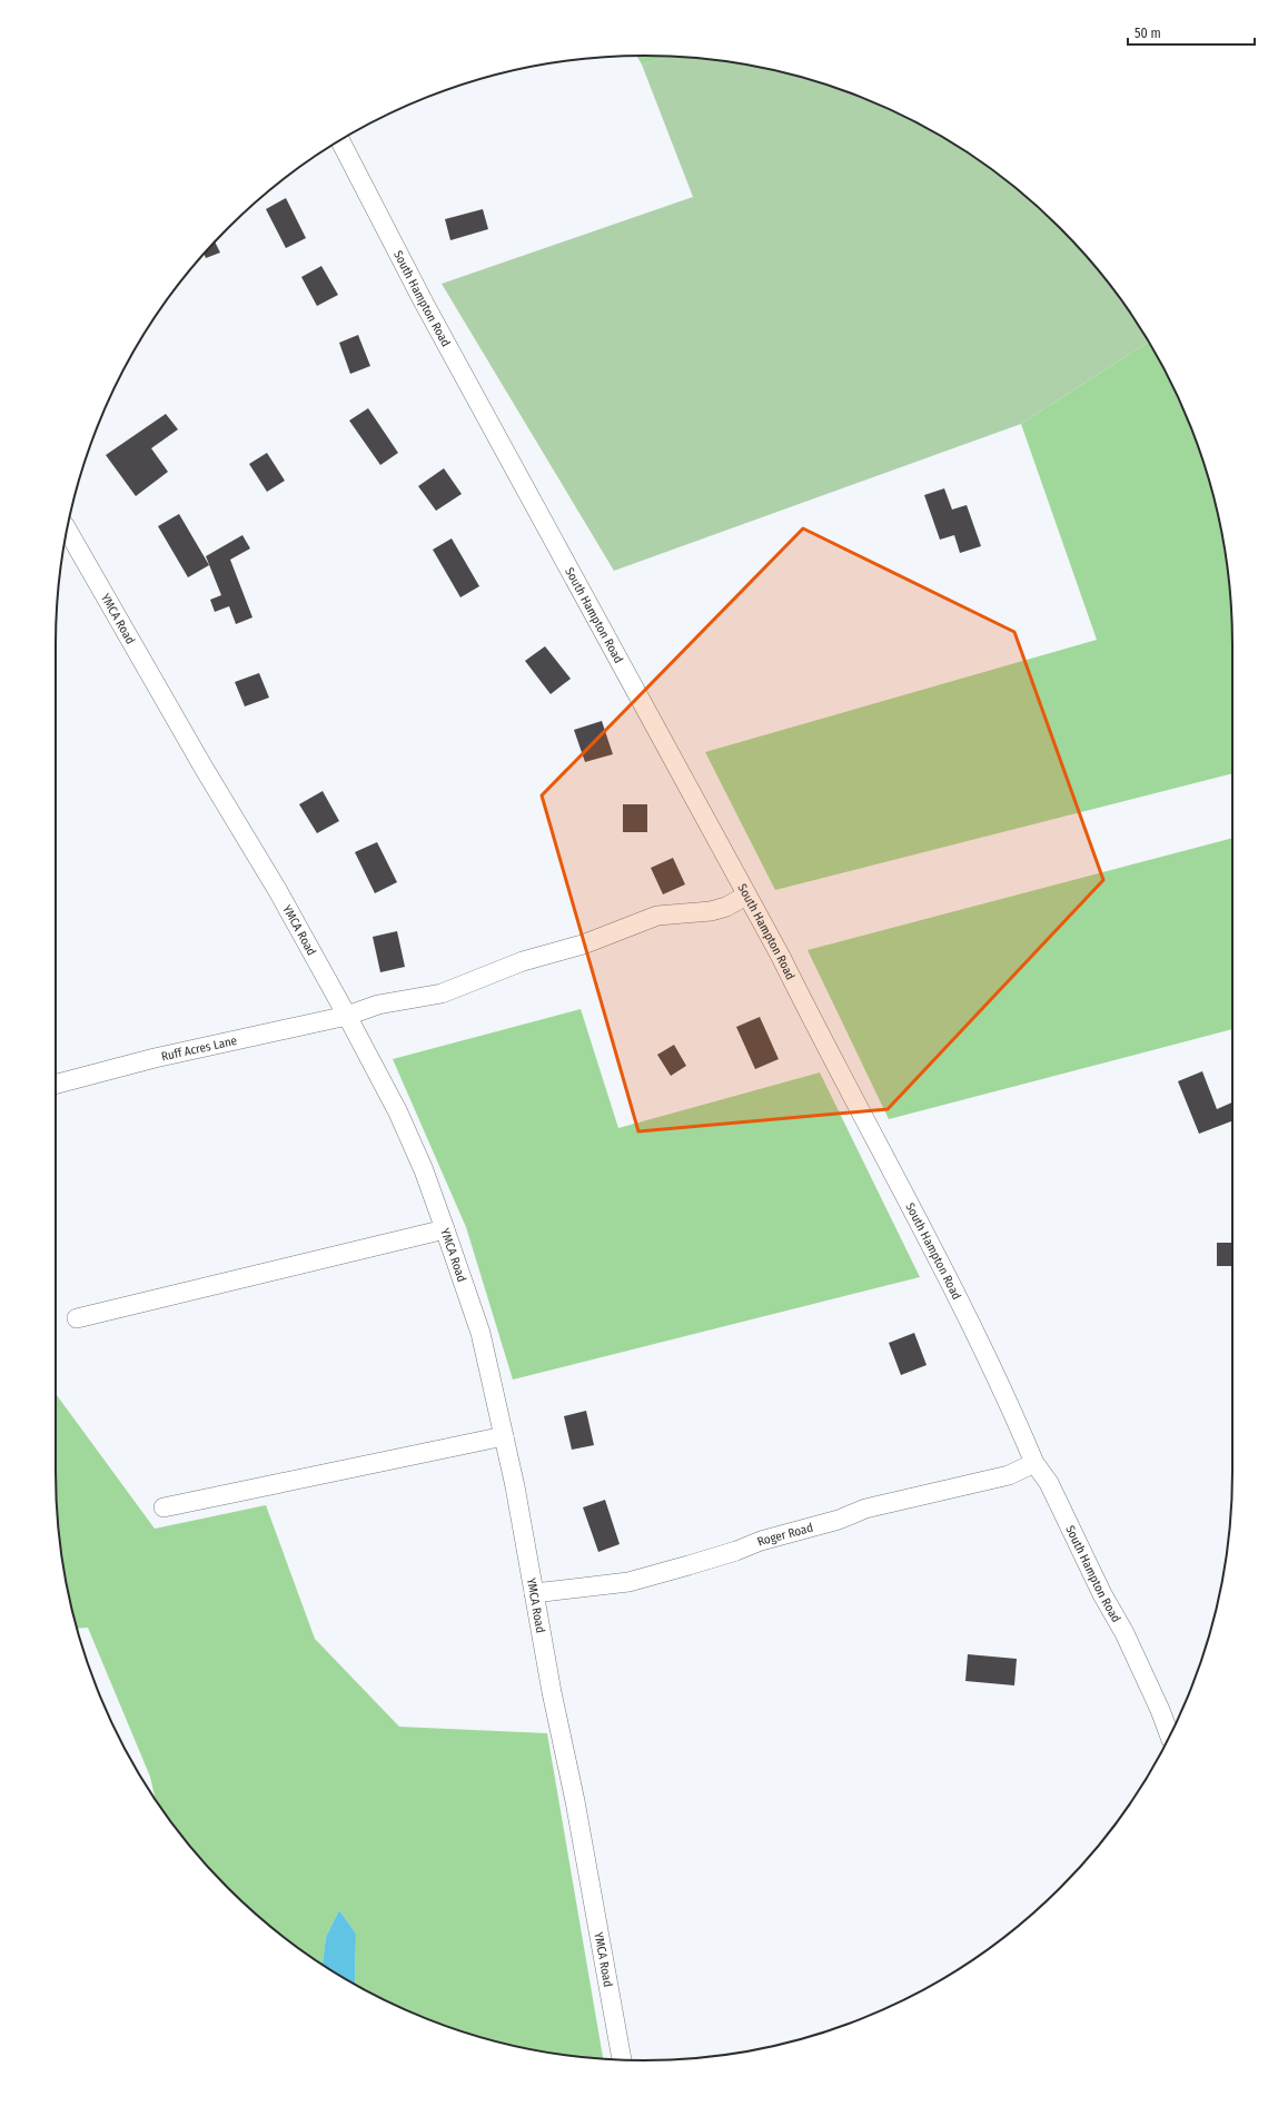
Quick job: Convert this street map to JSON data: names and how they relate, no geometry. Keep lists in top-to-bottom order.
{
  "streets": {
    "street": [
      "South Hampton Road",
      "YMCA Road",
      "Ruff Acres Lane",
      "Roger Road"
    ]
  },
  "crossings": [
    ["South Hampton Road", "Ruff Acres Lane"],
    ["South Hampton Road", "Roger Road"],
    ["YMCA Road", "Ruff Acres Lane"],
    ["YMCA Road", "Roger Road"]
  ],
  "scale_bar": "50 m"
}
